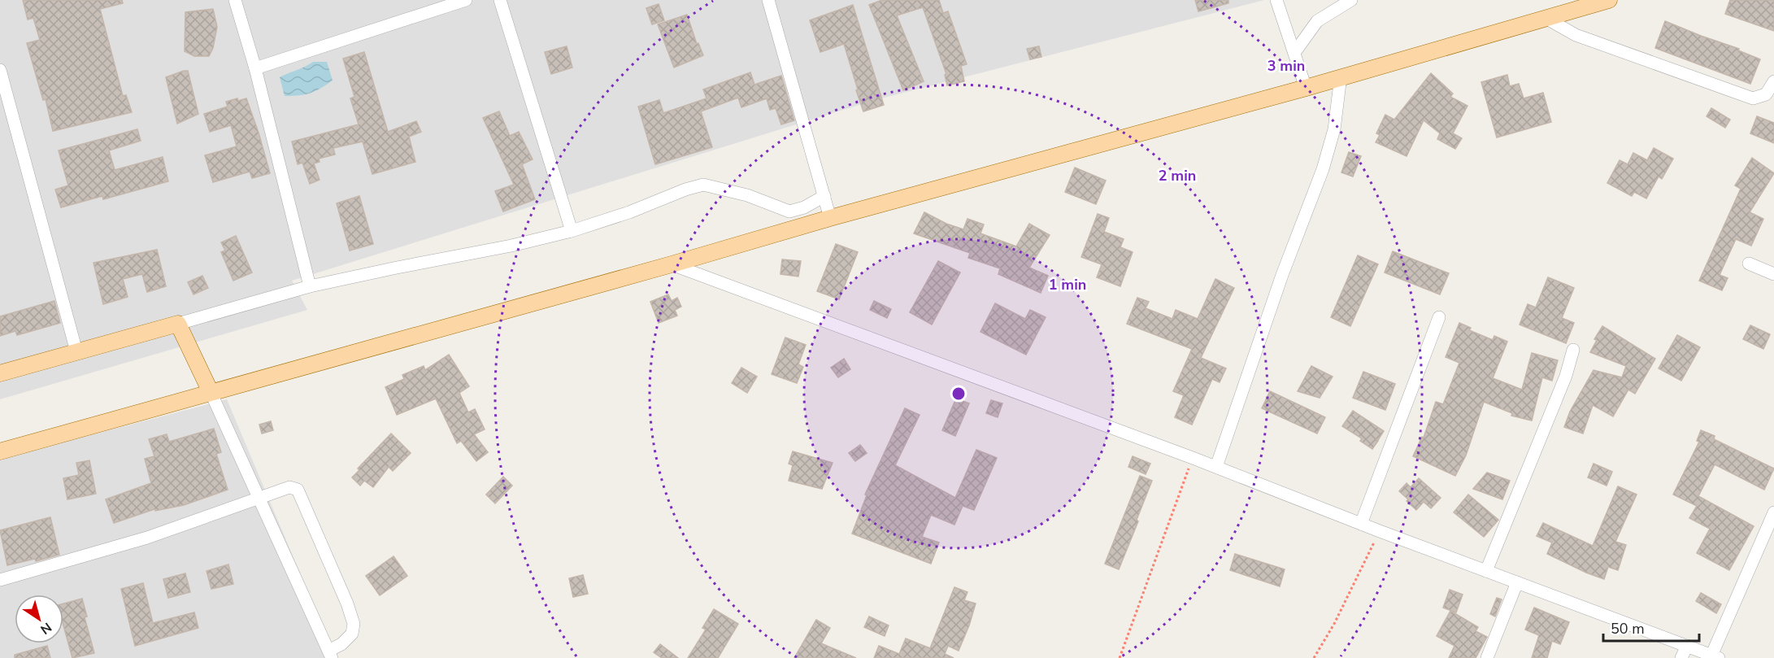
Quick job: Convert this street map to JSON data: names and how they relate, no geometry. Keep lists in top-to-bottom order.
{
  "scale_bar": "50 m",
  "north": "bottom right",
  "rings": ["3 min", "2 min", "1 min"]
}
